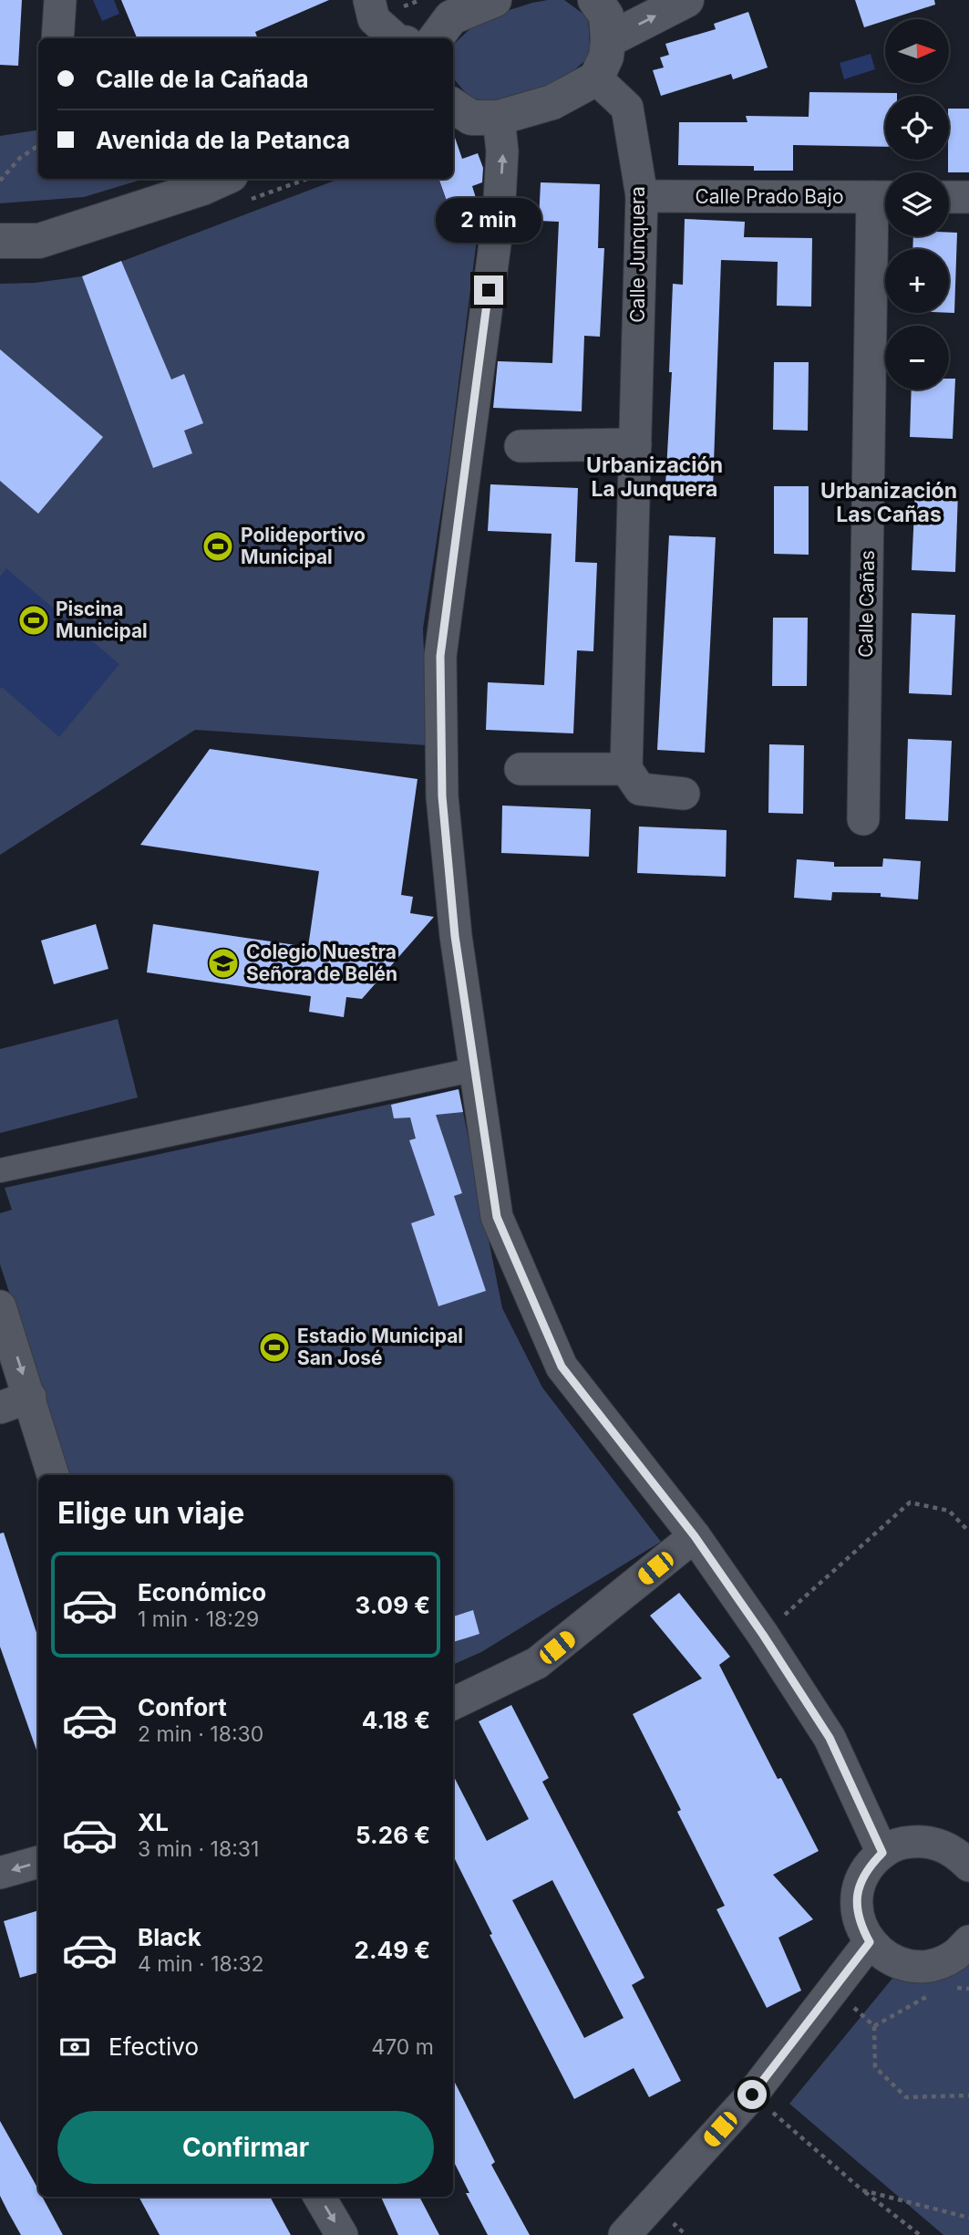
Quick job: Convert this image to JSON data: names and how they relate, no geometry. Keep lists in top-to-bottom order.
{
  "streets": {
    "street": ["Calle Prado Bajo", "Calle Junquera", "Calle Cañas"]
  },
  "crossings": [
    ["Calle Prado Bajo", "Calle Junquera"],
    ["Calle Prado Bajo", "Calle Cañas"]
  ],
  "districts": ["Urbanización La Junquera", "Urbanización Las Cañas"],
  "places": {
    "sports": ["Polideportivo Municipal", "Piscina Municipal", "Estadio Municipal San José"],
    "school or university": ["Colegio Nuestra Señora de Belén"]
  },
  "north": "right",
  "page": {
    "map_buttons": ["+", "−"],
    "banner": ["Calle de la Cañada", "Avenida de la Petanca"],
    "bubble": "2 min",
    "heading": "Elige un viaje",
    "list": [
      {
        "name": "Económico",
        "note": "1 min · 18:29",
        "value": "3.09 €"
      },
      {
        "name": "Confort",
        "note": "2 min · 18:30",
        "value": "4.18 €"
      },
      {
        "name": "XL",
        "note": "3 min · 18:31",
        "value": "5.26 €"
      },
      {
        "name": "Black",
        "note": "4 min · 18:32",
        "value": "2.49 €"
      }
    ],
    "pay": ["Efectivo", "470 m"],
    "buttons": "Confirmar"
  }
}
